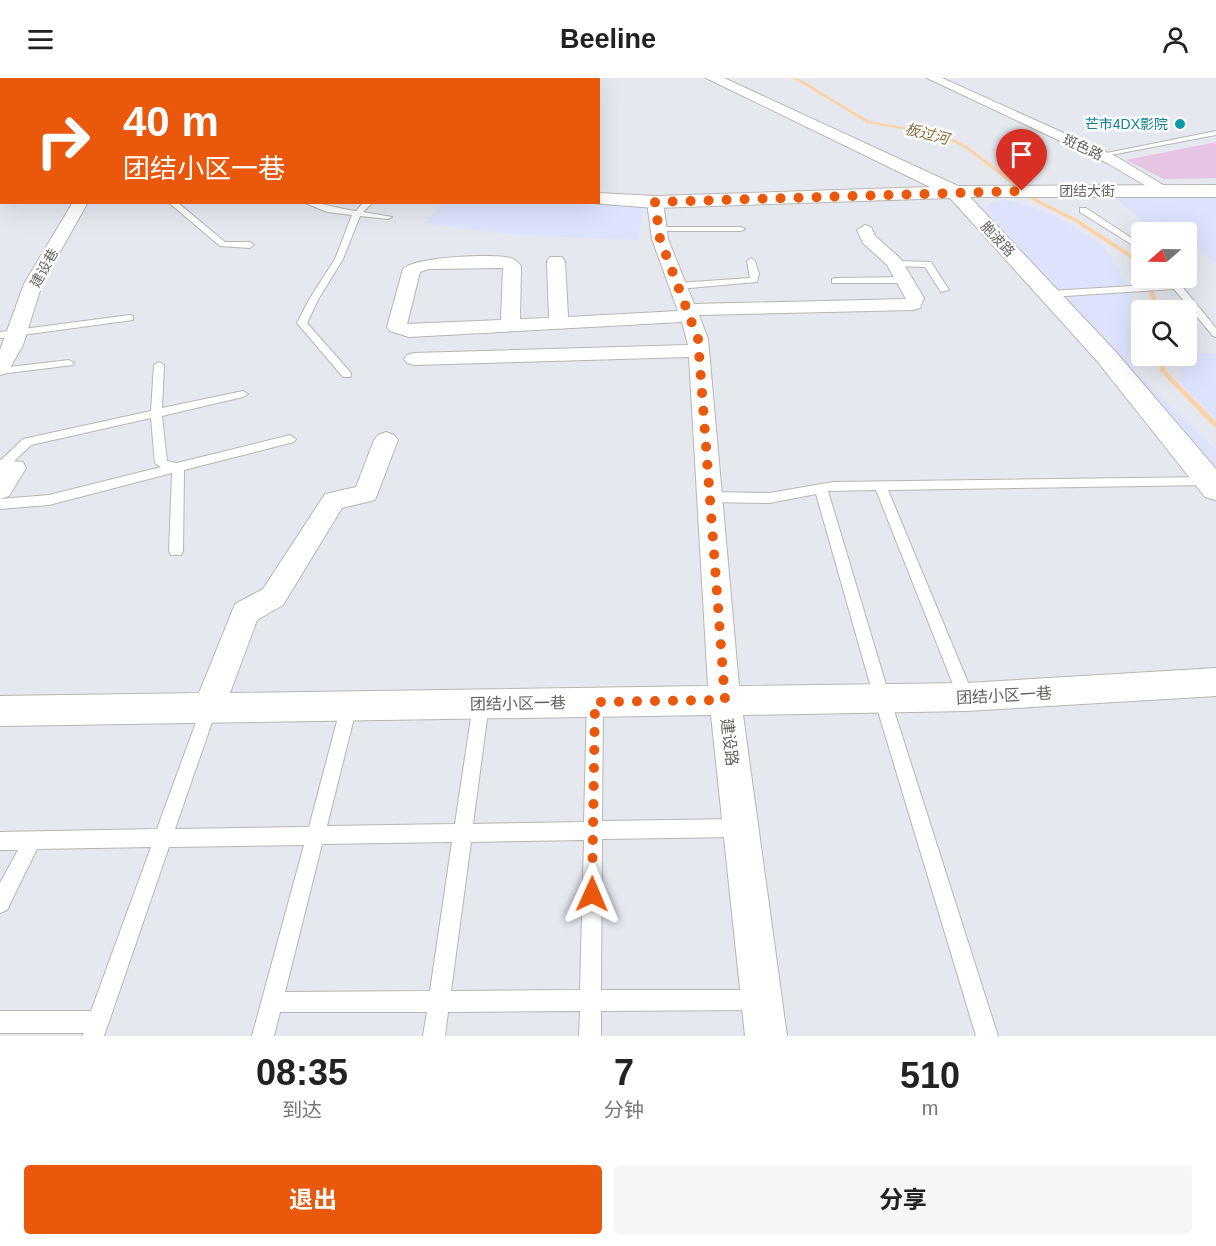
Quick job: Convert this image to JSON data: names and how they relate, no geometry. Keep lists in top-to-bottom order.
{
  "streets": {
    "main road": ["团结大街", "胞波路"],
    "street": [
      "斑色路",
      "建设巷",
      "团结小区一巷",
      "建设路"
    ]
  },
  "crossings": [
    ["斑色路", "团结大街"],
    ["团结大街", "胞波路"],
    ["团结大街", "建设路"],
    ["团结小区一巷", "建设路"]
  ],
  "water": ["板过河"],
  "places": ["芒市4DX影院"],
  "north": "left",
  "page": {
    "header": "Beeline",
    "turn": ["40 m", "团结小区一巷"],
    "eta": [
      "08:35",
      "到达",
      "7",
      "分钟",
      "510",
      "m"
    ],
    "buttons": ["退出", "分享"]
  }
}
